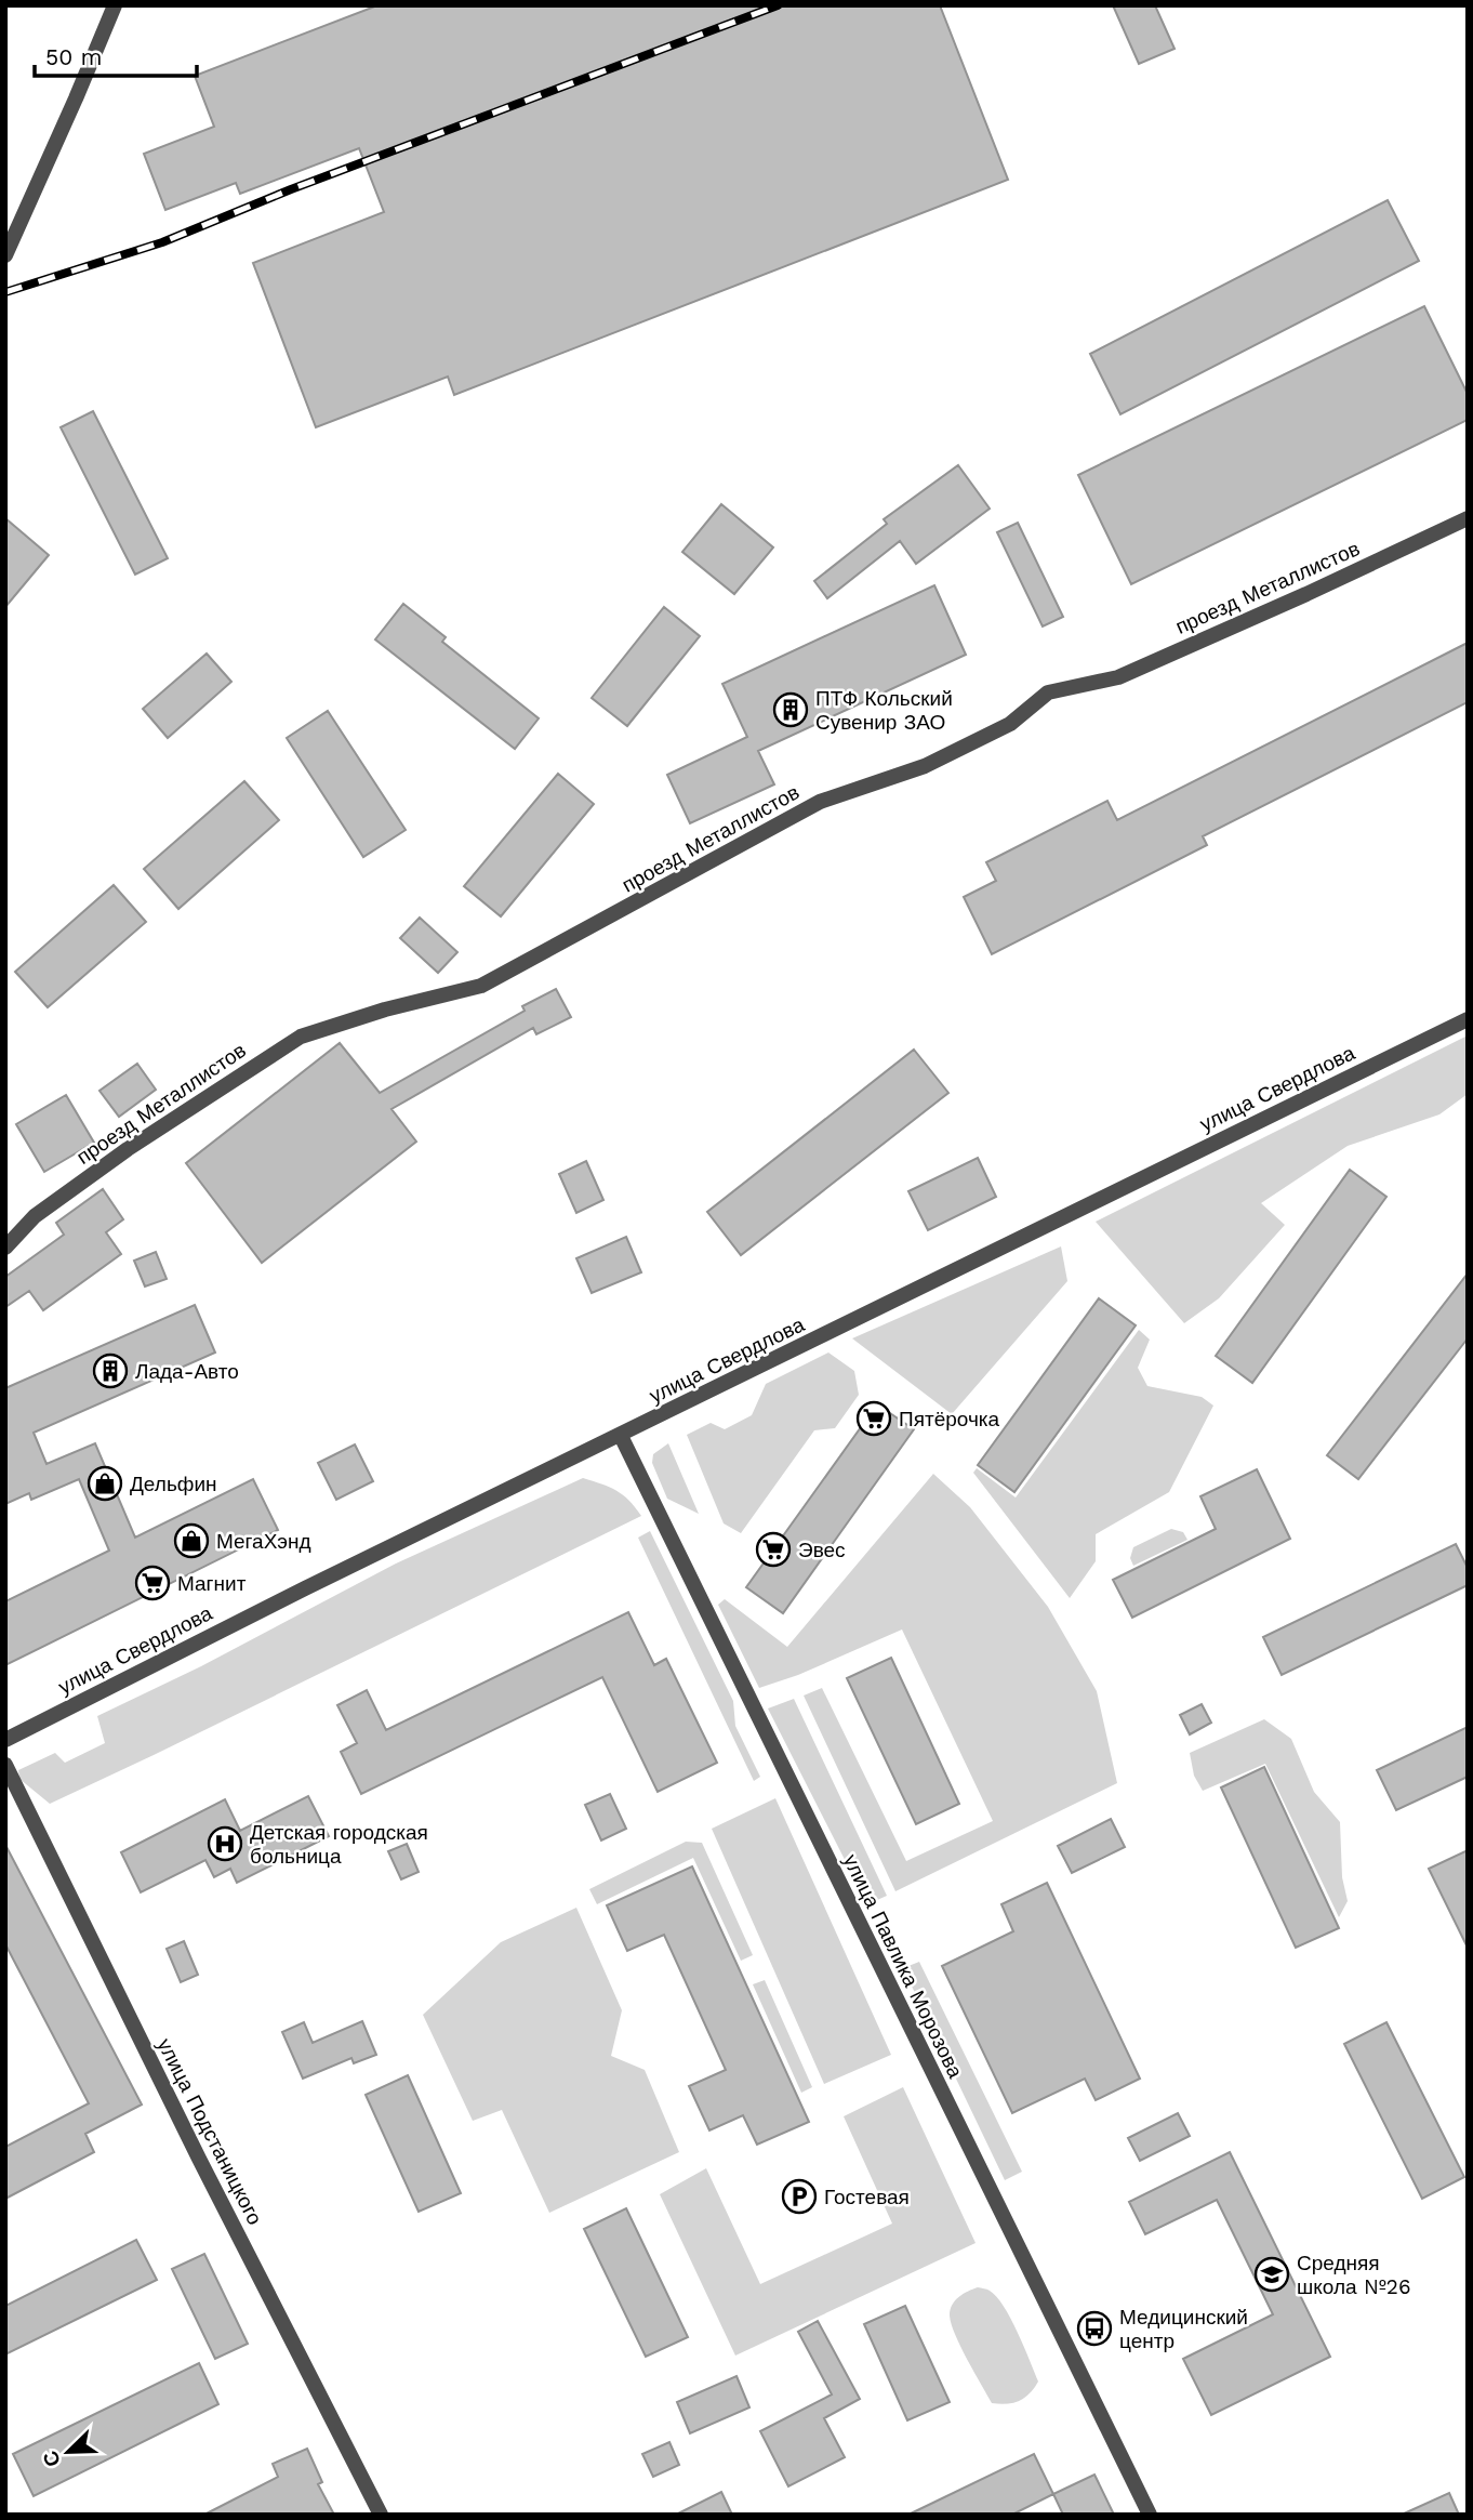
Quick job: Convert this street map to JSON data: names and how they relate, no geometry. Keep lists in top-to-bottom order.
{
  "streets": {
    "street": [
      "проезд Металлистов",
      "улица Свердлова",
      "улица Павлика Морозова",
      "улица Подстаницкого"
    ]
  },
  "crossings": [
    ["улица Свердлова", "улица Павлика Морозова"]
  ],
  "places": {
    "building": ["ПТФ Кольский Сувенир ЗАО", "Лада-Авто"],
    "supermarket": ["Пятёрочка", "Эвес", "Магнит"],
    "shop": ["Дельфин", "МегаХэнд"],
    "hospital": ["Детская городская больница"],
    "parking": ["Гостевая"],
    "school or university": ["Средняя школа №26"],
    "bus stop": ["Медицинский центр"]
  },
  "scale_bar": "50 m",
  "north": "bottom left"
}
